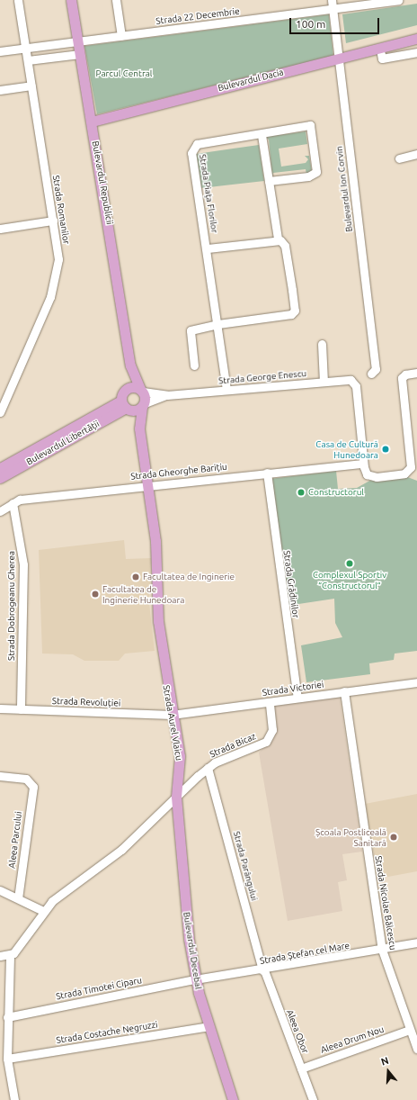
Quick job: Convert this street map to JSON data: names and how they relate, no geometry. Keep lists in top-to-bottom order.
{
  "streets": {
    "main road": [
      "Bulevardul Dacia",
      "Bulevardul Republicii",
      "Bulevardul Libertății",
      "Strada Aurel Vlaicu",
      "Bulevardul Decebal"
    ],
    "street": [
      "Strada 22 Decembrie",
      "Bulevardul Ion Corvin",
      "Strada Piața Florilor",
      "Strada Romanilor",
      "Strada George Enescu",
      "Strada Gheorghe Barițiu",
      "Strada Grădinilor",
      "Strada Dobrogeanu Gherea",
      "Strada Victoriei",
      "Strada Revoluției",
      "Strada Bicaz",
      "Aleea Parcului",
      "Strada Parângului",
      "Strada Nicolae Bălcescu",
      "Strada Ștefan cel Mare",
      "Strada Timotei Ciparu",
      "Aleea Obor",
      "Strada Costache Negruzzi",
      "Aleea Drum Nou"
    ]
  },
  "crossings": [
    ["Strada 22 Decembrie", "Bulevardul Republicii"],
    ["Strada 22 Decembrie", "Bulevardul Ion Corvin"],
    ["Strada 22 Decembrie", "Strada Romanilor"],
    ["Bulevardul Dacia", "Bulevardul Republicii"],
    ["Bulevardul Dacia", "Bulevardul Ion Corvin"],
    ["Bulevardul Republicii", "Strada George Enescu"],
    ["Bulevardul Republicii", "Bulevardul Libertății"],
    ["Bulevardul Republicii", "Strada Aurel Vlaicu"],
    ["Strada Piața Florilor", "Strada George Enescu"],
    ["Strada George Enescu", "Strada Gheorghe Barițiu"],
    ["Strada George Enescu", "Strada Aurel Vlaicu"],
    ["Bulevardul Libertății", "Strada Aurel Vlaicu"],
    ["Strada Gheorghe Barițiu", "Strada Grădinilor"],
    ["Strada Gheorghe Barițiu", "Strada Dobrogeanu Gherea"],
    ["Strada Gheorghe Barițiu", "Strada Aurel Vlaicu"],
    ["Strada Grădinilor", "Strada Victoriei"],
    ["Strada Dobrogeanu Gherea", "Strada Revoluției"],
    ["Strada Victoriei", "Strada Revoluției"],
    ["Strada Victoriei", "Strada Aurel Vlaicu"],
    ["Strada Victoriei", "Strada Bicaz"],
    ["Strada Victoriei", "Strada Nicolae Bălcescu"],
    ["Strada Revoluției", "Strada Aurel Vlaicu"],
    ["Strada Aurel Vlaicu", "Strada Bicaz"],
    ["Strada Aurel Vlaicu", "Bulevardul Decebal"],
    ["Strada Bicaz", "Strada Parângului"],
    ["Strada Bicaz", "Bulevardul Decebal"],
    ["Strada Parângului", "Strada Ștefan cel Mare"],
    ["Strada Parângului", "Aleea Obor"],
    ["Strada Nicolae Bălcescu", "Strada Ștefan cel Mare"],
    ["Strada Nicolae Bălcescu", "Aleea Drum Nou"],
    ["Bulevardul Decebal", "Strada Ștefan cel Mare"],
    ["Bulevardul Decebal", "Strada Timotei Ciparu"],
    ["Bulevardul Decebal", "Strada Costache Negruzzi"],
    ["Strada Ștefan cel Mare", "Strada Timotei Ciparu"],
    ["Strada Ștefan cel Mare", "Aleea Obor"],
    ["Aleea Obor", "Aleea Drum Nou"]
  ],
  "parks": ["Parcul Central"],
  "places": [
    "Casa de Cultură Hunedoara",
    "Constructorul",
    "Complexul Sportiv ”Constructorul”",
    "Facultatea de Inginerie",
    "Facultatea de Inginerie Hunedoara",
    "Școala Postliceală Sanitară"
  ],
  "scale_bar": "100 m",
  "north": "top"
}
